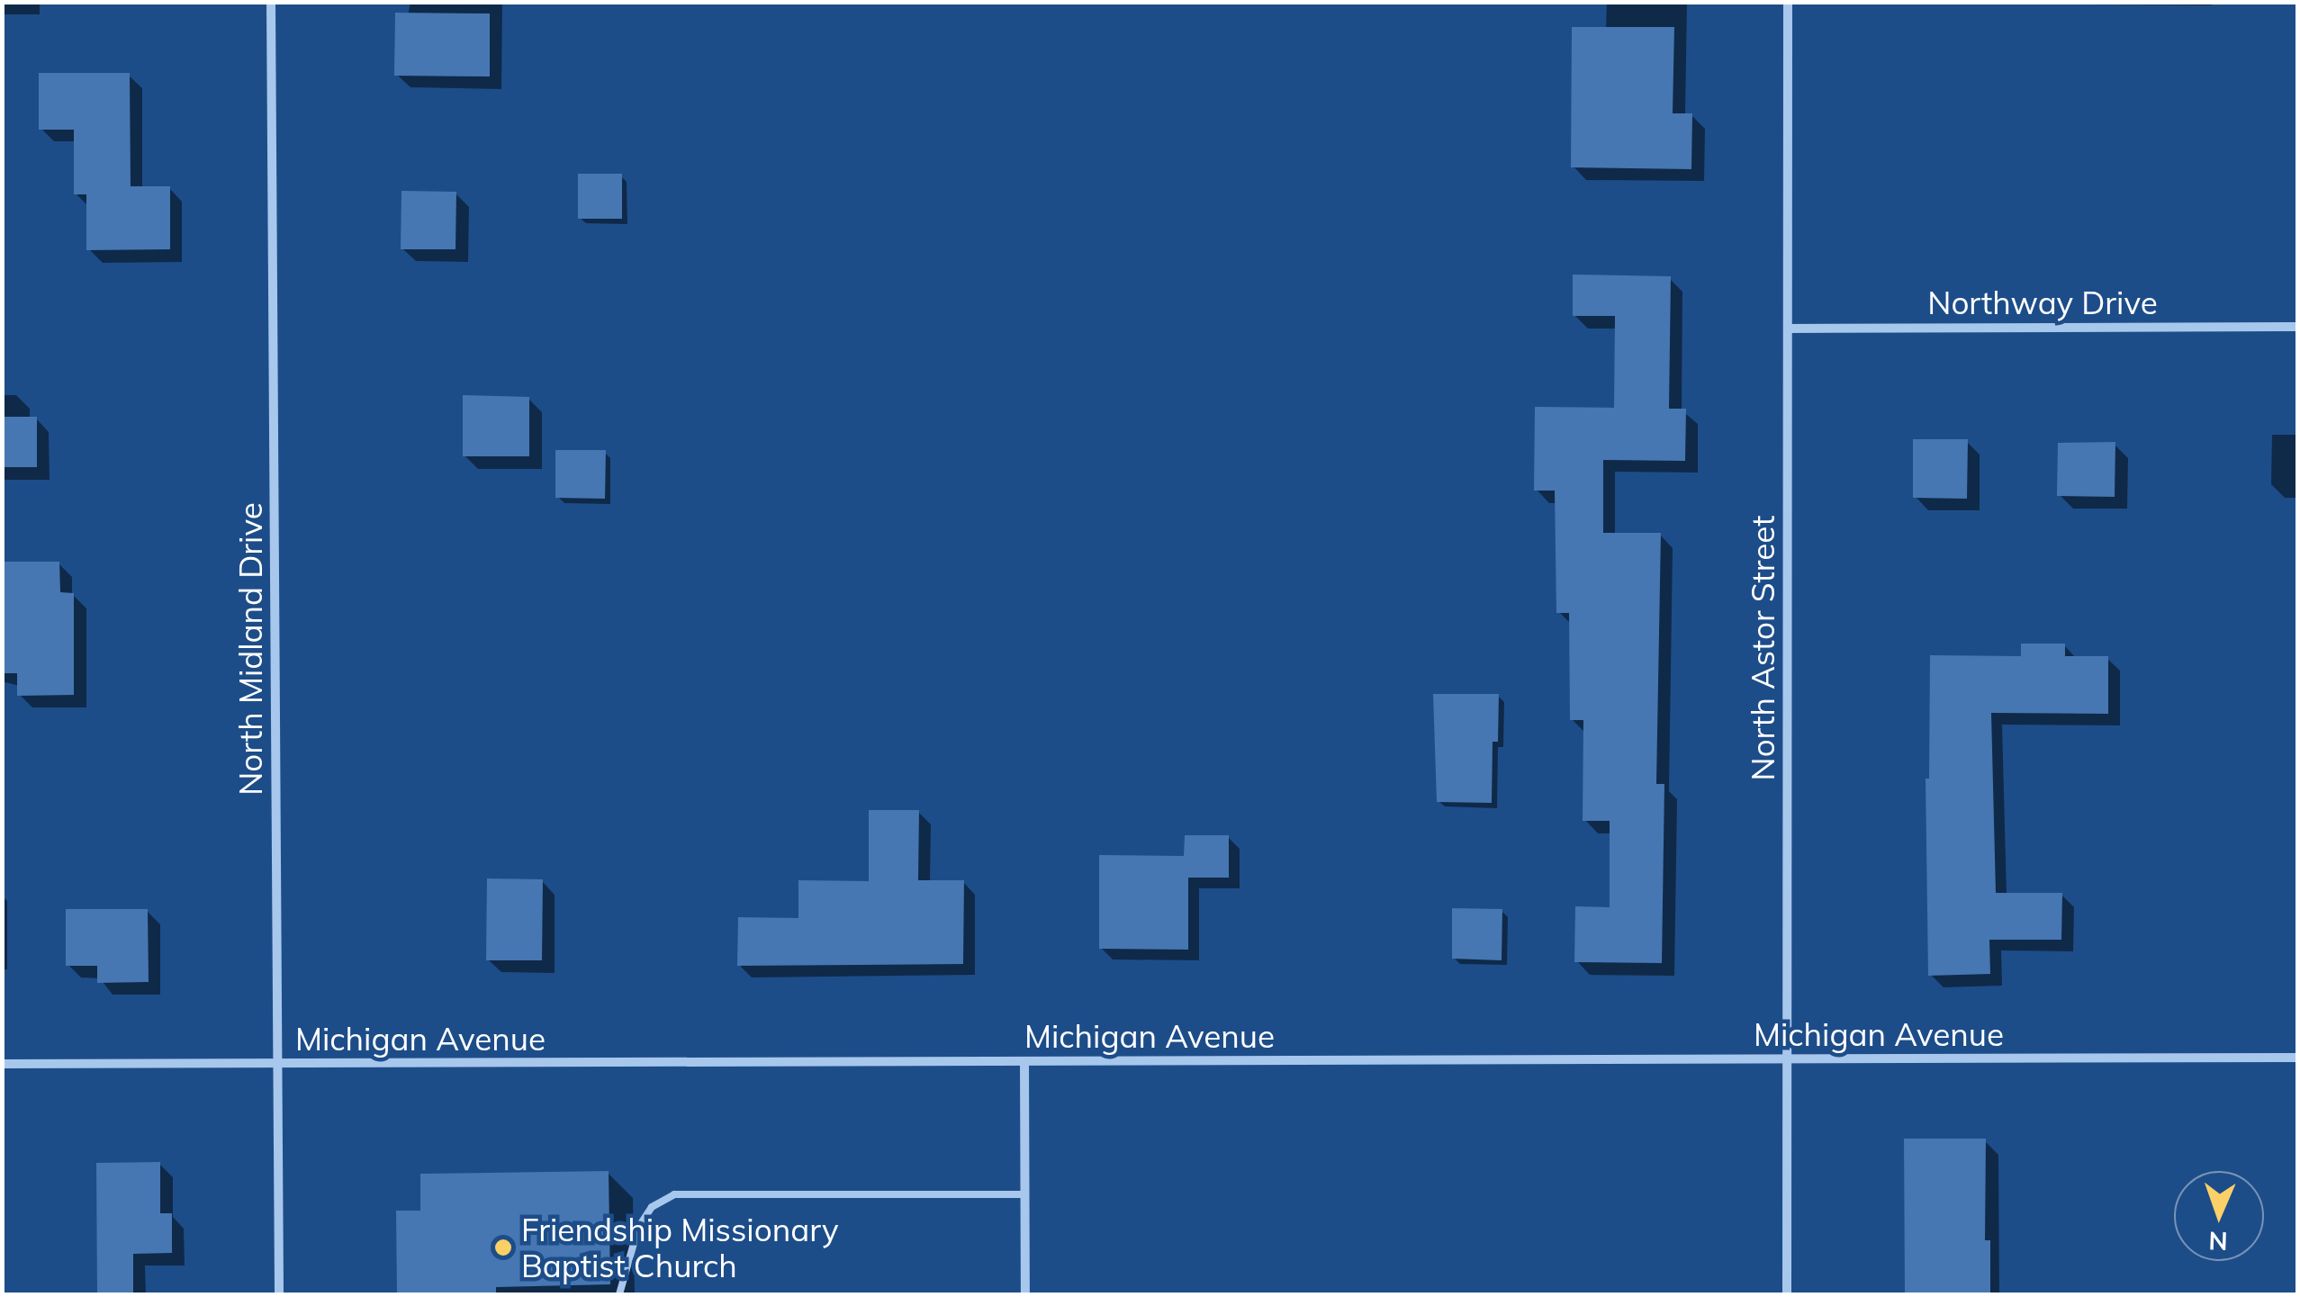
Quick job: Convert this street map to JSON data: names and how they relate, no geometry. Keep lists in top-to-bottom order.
{
  "streets": {
    "street": [
      "Northway Drive",
      "North Astor Street",
      "North Midland Drive",
      "Michigan Avenue"
    ]
  },
  "crossings": [
    ["Northway Drive", "North Astor Street"],
    ["North Astor Street", "Michigan Avenue"],
    ["North Midland Drive", "Michigan Avenue"]
  ],
  "places": ["Friendship Missionary Baptist Church"],
  "north": "bottom"
}
